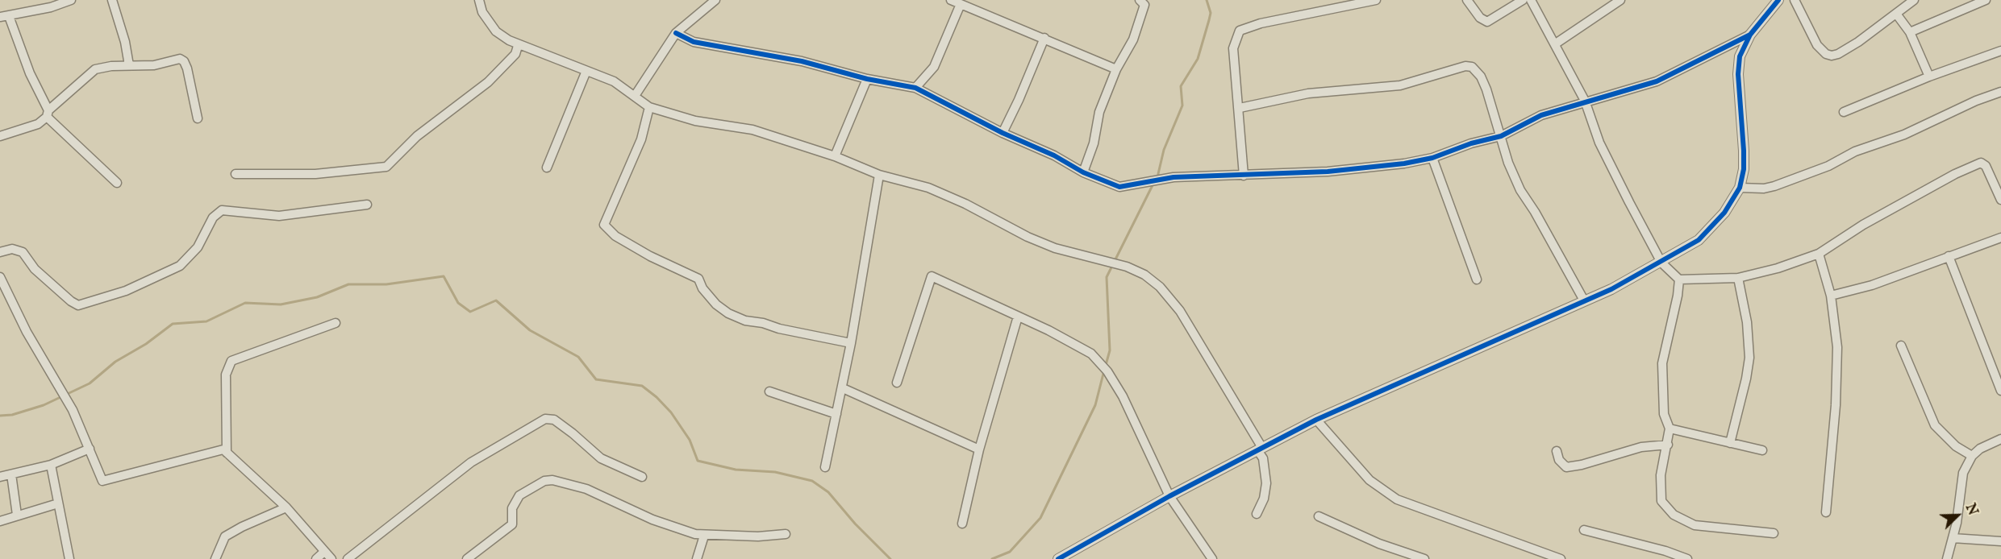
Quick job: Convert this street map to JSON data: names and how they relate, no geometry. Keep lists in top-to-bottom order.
{
  "north": "top right"
}
